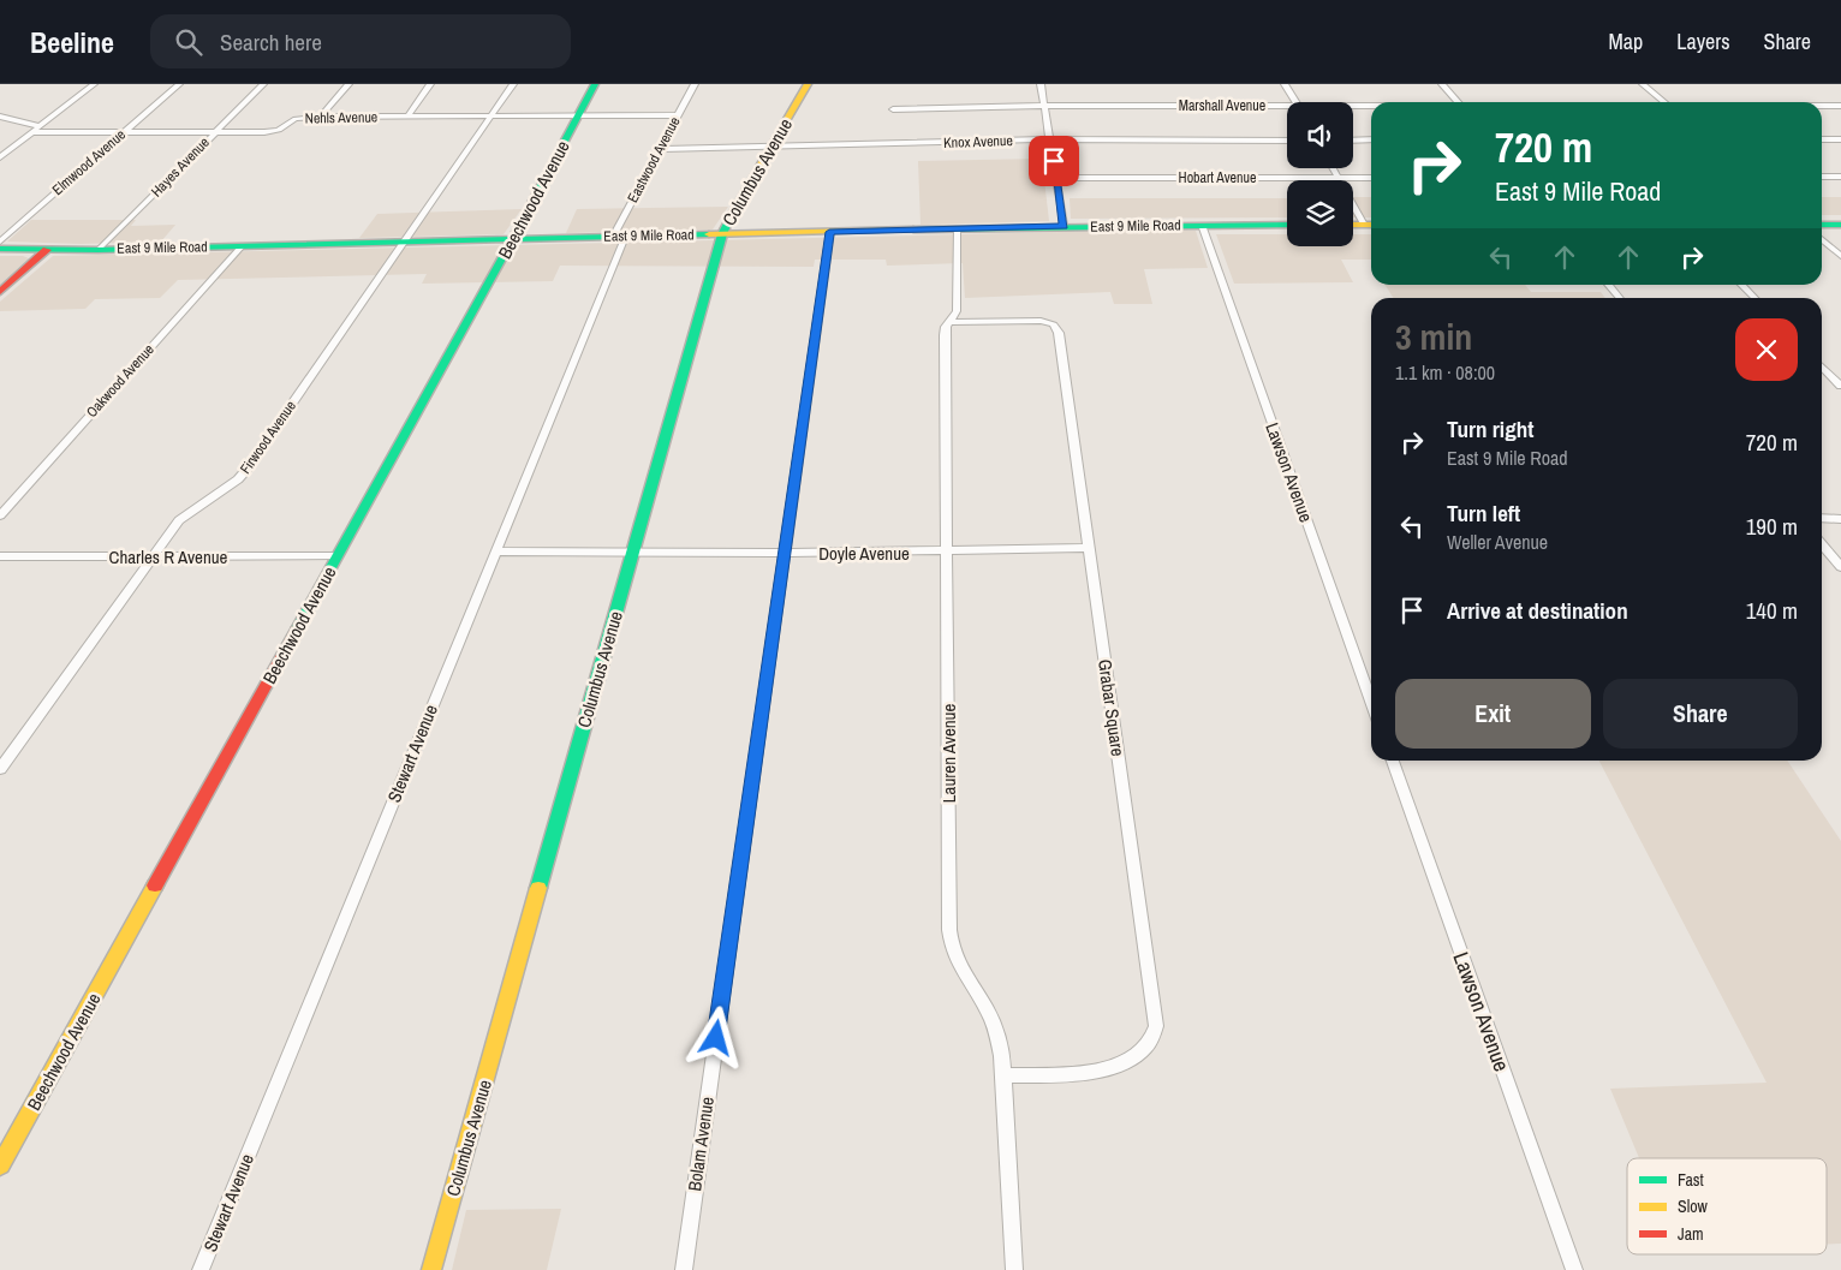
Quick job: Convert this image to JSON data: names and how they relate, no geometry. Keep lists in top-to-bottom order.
{
  "streets": {
    "street": [
      "Marshall Avenue",
      "Nehls Avenue",
      "Knox Avenue",
      "Eastwood Avenue",
      "Elmwood Avenue",
      "Hayes Avenue",
      "Columbus Avenue",
      "Hobart Avenue",
      "Beechwood Avenue",
      "East 9 Mile Road",
      "Oakwood Avenue",
      "Firwood Avenue",
      "Lawson Avenue",
      "Doyle Avenue",
      "Charles R Avenue",
      "Grabar Square",
      "Stewart Avenue",
      "Lauren Avenue",
      "Bolam Avenue"
    ]
  },
  "crossings": [
    ["Nehls Avenue", "Eastwood Avenue"],
    ["Nehls Avenue", "Elmwood Avenue"],
    ["Nehls Avenue", "Hayes Avenue"],
    ["Nehls Avenue", "Beechwood Avenue"],
    ["Nehls Avenue", "Firwood Avenue"],
    ["Knox Avenue", "Eastwood Avenue"],
    ["Knox Avenue", "Columbus Avenue"],
    ["Eastwood Avenue", "East 9 Mile Road"],
    ["Eastwood Avenue", "Stewart Avenue"],
    ["Hayes Avenue", "East 9 Mile Road"],
    ["Columbus Avenue", "East 9 Mile Road"],
    ["Columbus Avenue", "Doyle Avenue"],
    ["Beechwood Avenue", "East 9 Mile Road"],
    ["Beechwood Avenue", "Charles R Avenue"],
    ["East 9 Mile Road", "Oakwood Avenue"],
    ["East 9 Mile Road", "Firwood Avenue"],
    ["East 9 Mile Road", "Lawson Avenue"],
    ["East 9 Mile Road", "Stewart Avenue"],
    ["East 9 Mile Road", "Lauren Avenue"],
    ["East 9 Mile Road", "Bolam Avenue"],
    ["Firwood Avenue", "Charles R Avenue"],
    ["Doyle Avenue", "Grabar Square"],
    ["Doyle Avenue", "Stewart Avenue"],
    ["Doyle Avenue", "Lauren Avenue"],
    ["Doyle Avenue", "Bolam Avenue"],
    ["Grabar Square", "Lauren Avenue"]
  ],
  "legend": ["Fast", "Slow", "Jam"],
  "page": {
    "header": "Beeline",
    "search": "Search here",
    "nav": ["Map", "Layers", "Share"],
    "turn": ["720 m", "East 9 Mile Road"],
    "heading": ["3 min", "1.1 km · 08:00"],
    "list": [
      {
        "name": "Turn right",
        "note": "East 9 Mile Road",
        "value": "720 m"
      },
      {
        "name": "Turn left",
        "note": "Weller Avenue",
        "value": "190 m"
      },
      {
        "name": "Arrive at destination",
        "value": "140 m"
      }
    ],
    "buttons": ["Exit", "Share"]
  }
}
